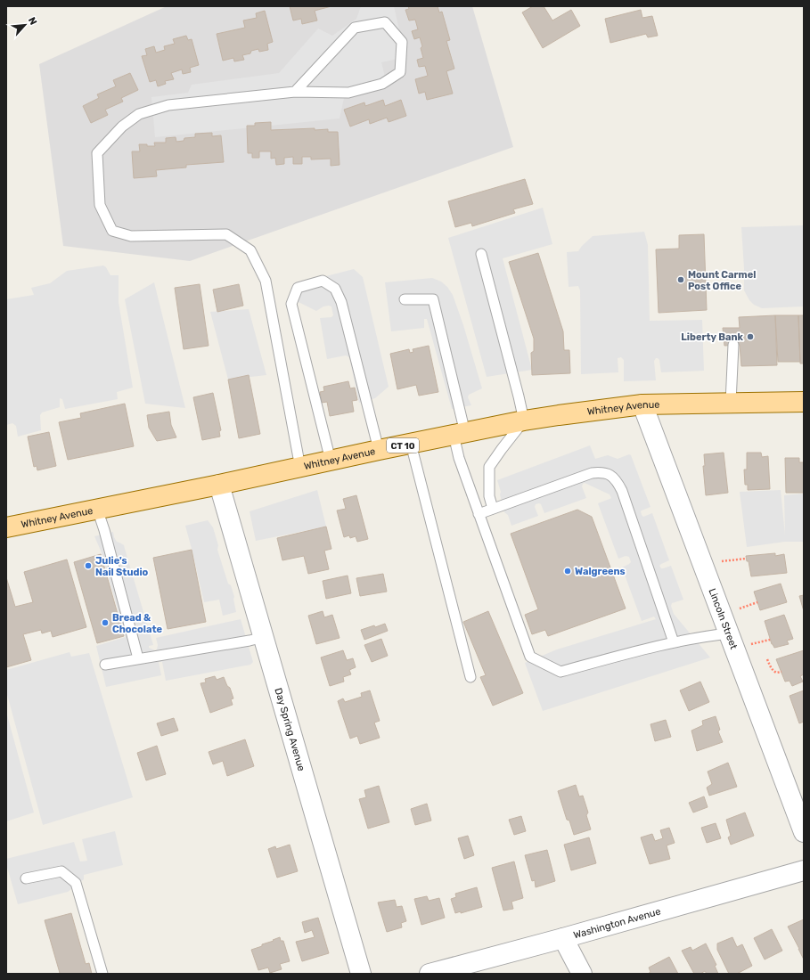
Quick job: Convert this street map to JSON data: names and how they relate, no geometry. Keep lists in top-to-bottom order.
{
  "streets": {
    "main road": ["Whitney Avenue", "CT 10"],
    "street": ["Lincoln Street", "Day Spring Avenue", "Washington Avenue"]
  },
  "crossings": [
    ["Whitney Avenue", "Lincoln Street"],
    ["Whitney Avenue", "Day Spring Avenue"]
  ],
  "places": [
    "Mount Carmel Post Office",
    "Liberty Bank",
    "Julie's Nail Studio",
    "Walgreens",
    "Bread & Chocolate"
  ],
  "north": "top right"
}
